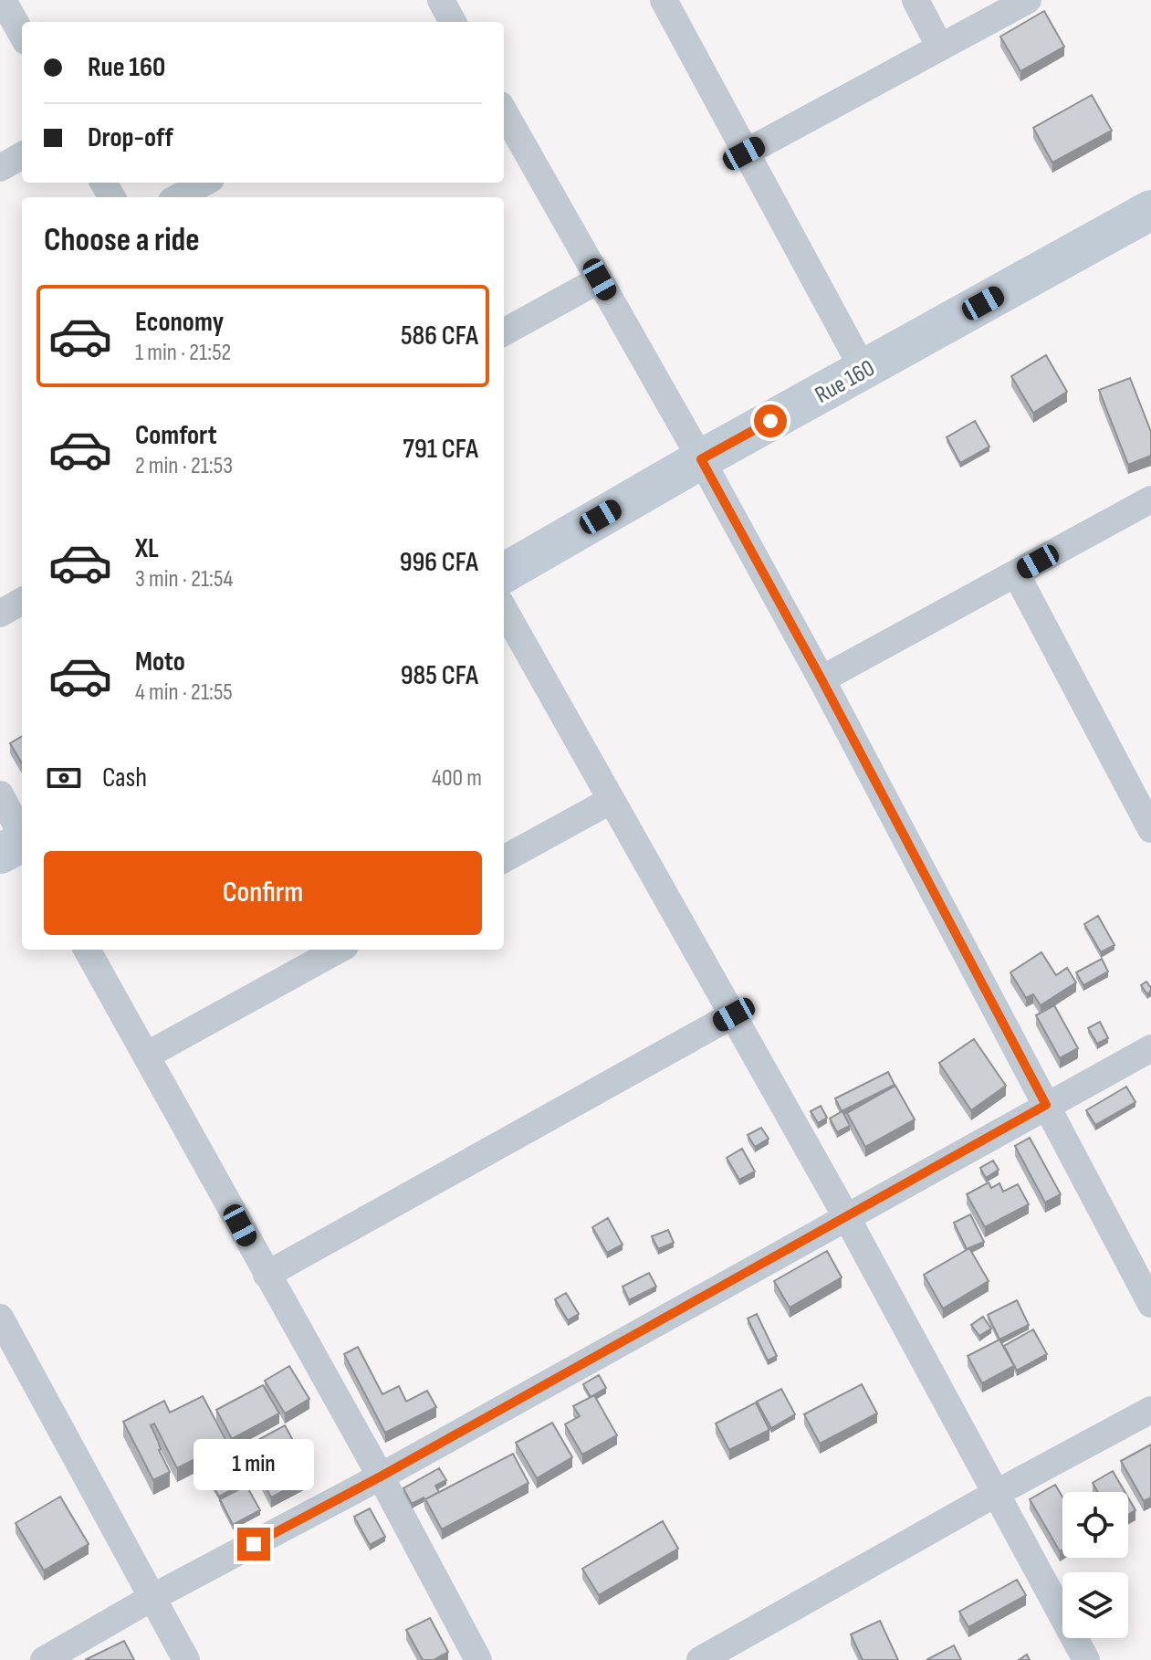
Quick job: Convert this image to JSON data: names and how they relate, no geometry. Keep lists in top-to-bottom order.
{
  "streets": {
    "street": ["Rue 160"]
  },
  "page": {
    "banner": ["Rue 160", "Drop-off"],
    "heading": "Choose a ride",
    "list": [
      {
        "name": "Economy",
        "note": "1 min · 21:52",
        "value": "586 CFA"
      },
      {
        "name": "Comfort",
        "note": "2 min · 21:53",
        "value": "791 CFA"
      },
      {
        "name": "XL",
        "note": "3 min · 21:54",
        "value": "996 CFA"
      },
      {
        "name": "Moto",
        "note": "4 min · 21:55",
        "value": "985 CFA"
      }
    ],
    "pay": ["Cash", "400 m"],
    "buttons": "Confirm",
    "bubble": "1 min"
  }
}
